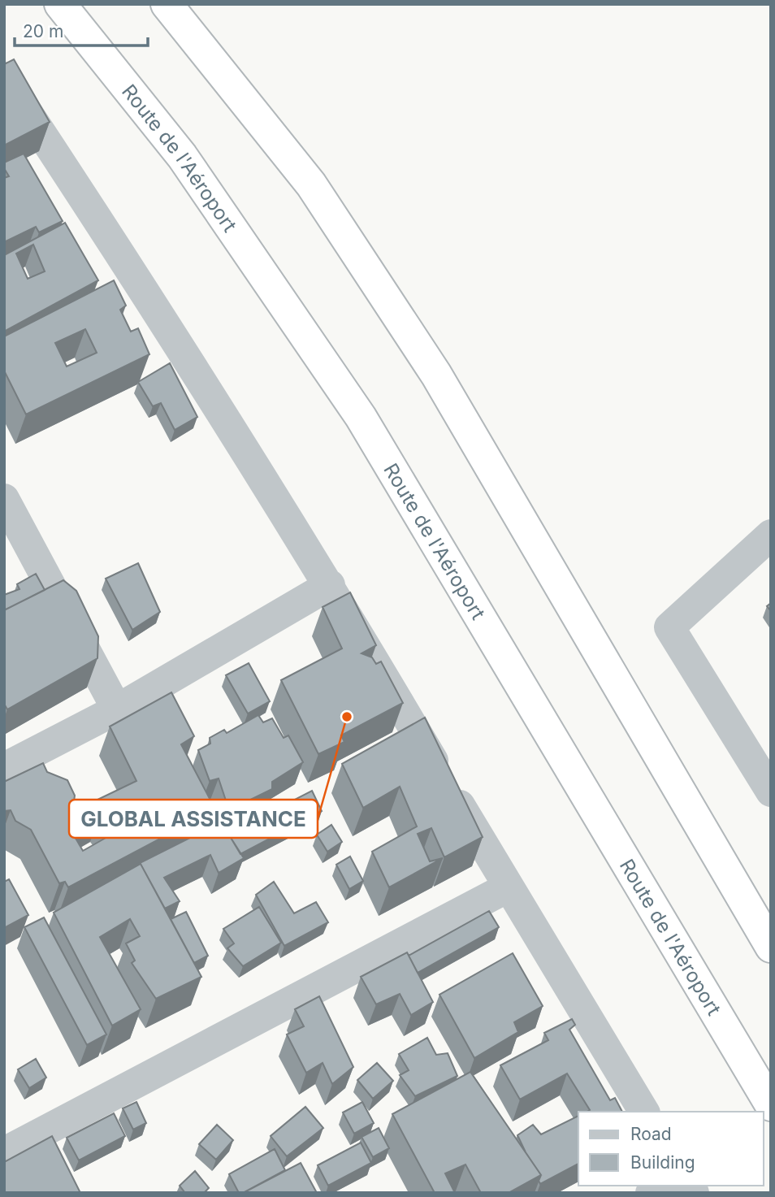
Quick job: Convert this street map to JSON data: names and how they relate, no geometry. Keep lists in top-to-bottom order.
{
  "streets": {
    "highway": ["Route de l'Aéroport"]
  },
  "places": ["GLOBAL ASSISTANCE"],
  "legend": ["Road", "Building"],
  "scale_bar": "20 m"
}
